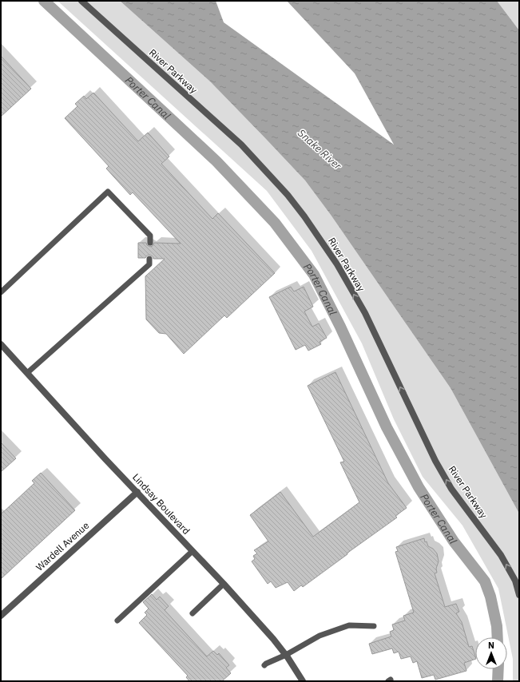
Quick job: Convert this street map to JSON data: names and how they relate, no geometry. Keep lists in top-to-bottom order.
{
  "streets": {
    "street": ["River Parkway", "Lindsay Boulevard", "Wardell Avenue"]
  },
  "crossings": [
    ["Lindsay Boulevard", "Wardell Avenue"]
  ],
  "one_way": ["River Parkway"],
  "water": ["Porter Canal", "Snake River"],
  "north": "top"
}
